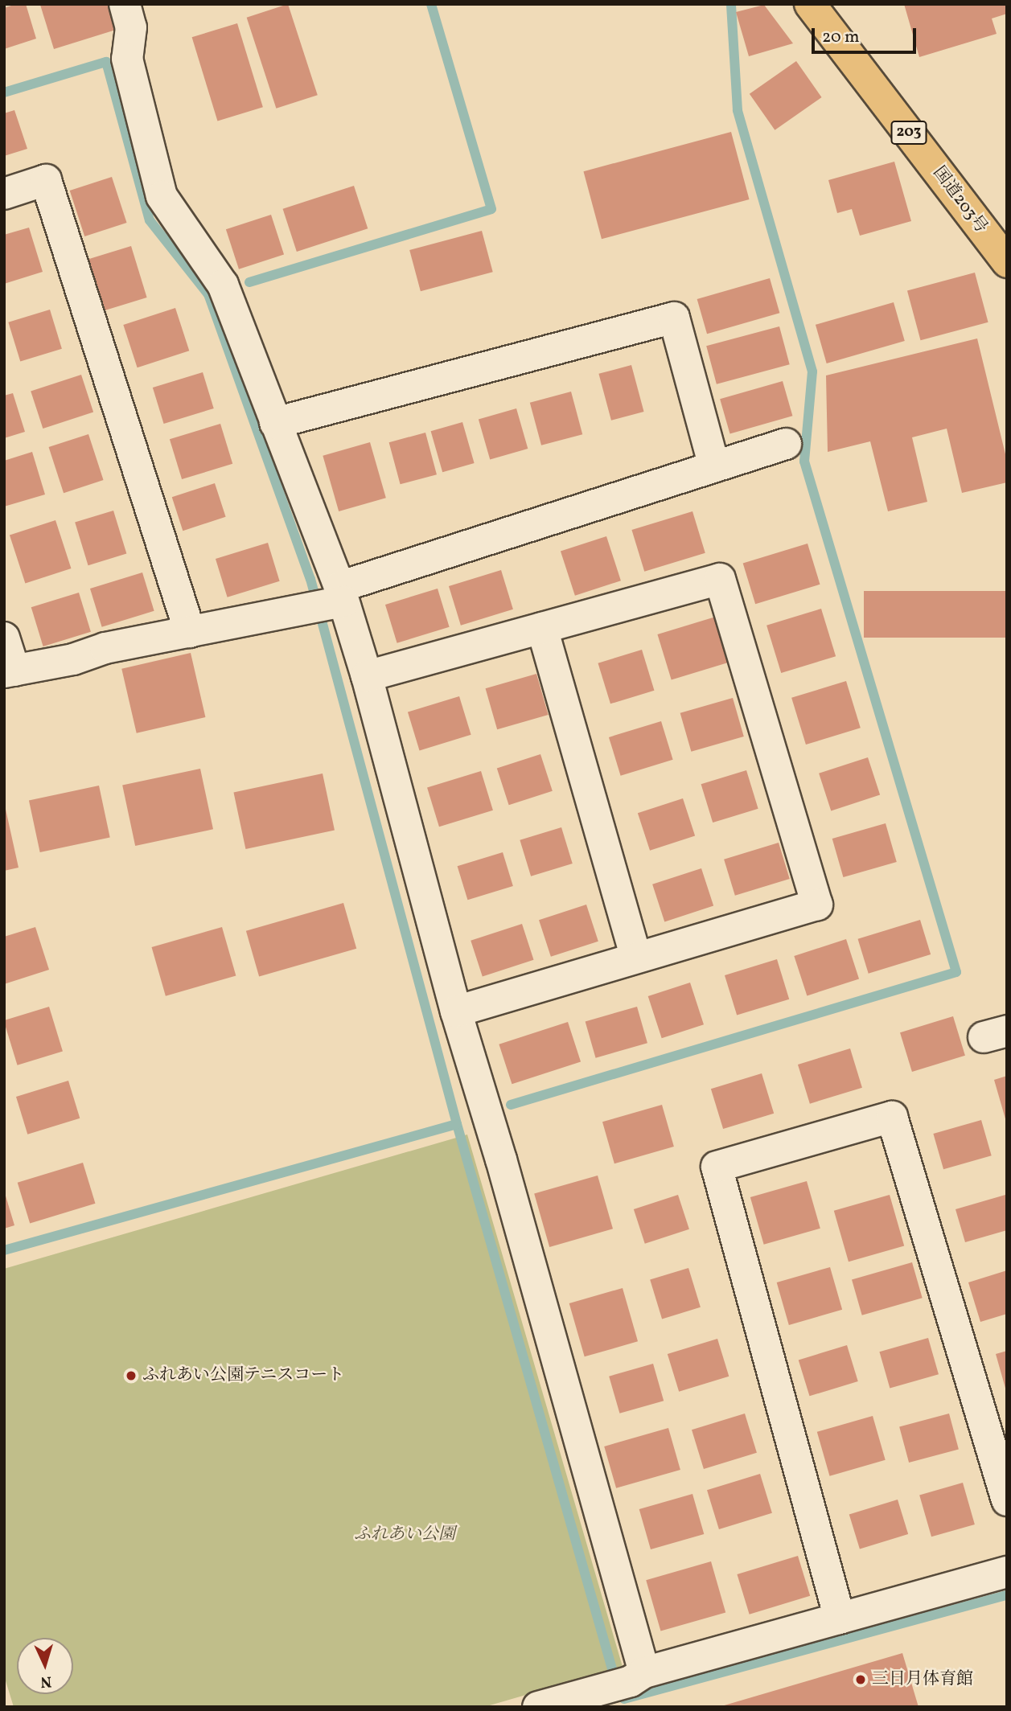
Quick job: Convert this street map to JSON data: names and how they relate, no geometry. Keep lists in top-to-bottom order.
{
  "streets": {
    "highway": ["203", "国道203号"]
  },
  "parks": ["ふれあい公園"],
  "places": ["ふれあい公園テニスコート", "三日月体育館"],
  "scale_bar": "20 m",
  "north": "bottom"
}
